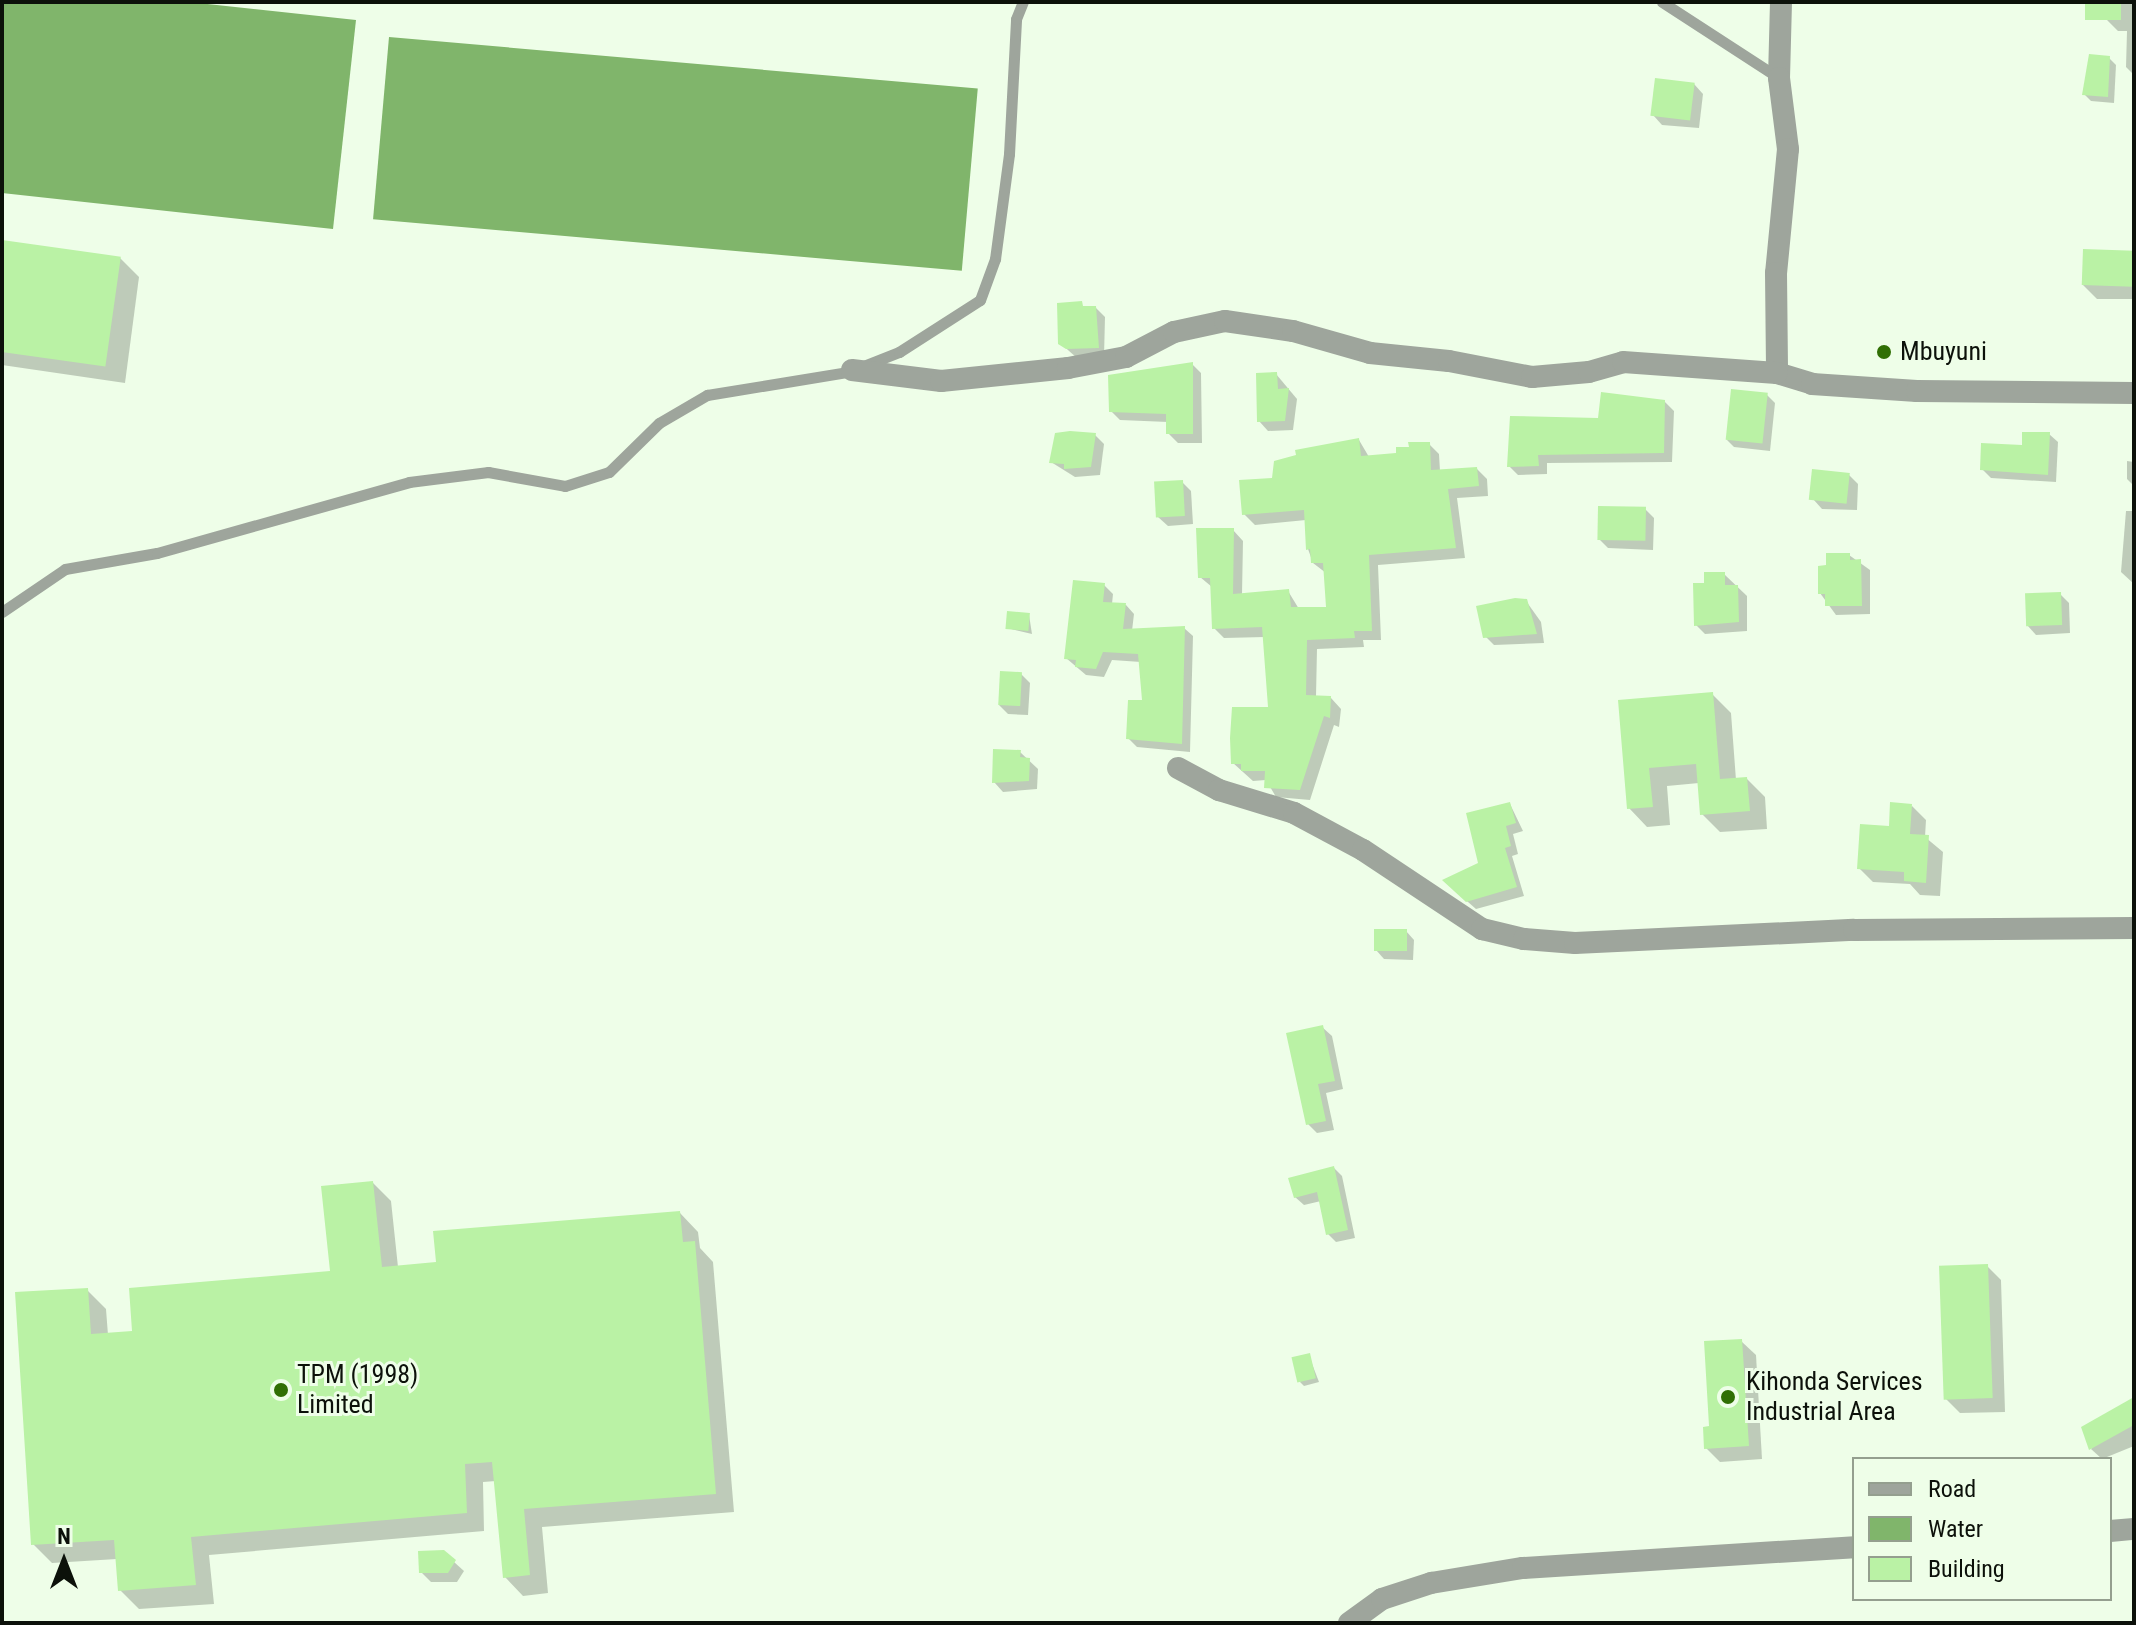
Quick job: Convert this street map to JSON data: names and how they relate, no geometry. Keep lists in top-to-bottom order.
{
  "places": ["Mbuyuni", "TPM (1998) Limited", "Kihonda Services Industrial Area"],
  "legend": ["Road", "Water", "Building"],
  "north": "top"
}
